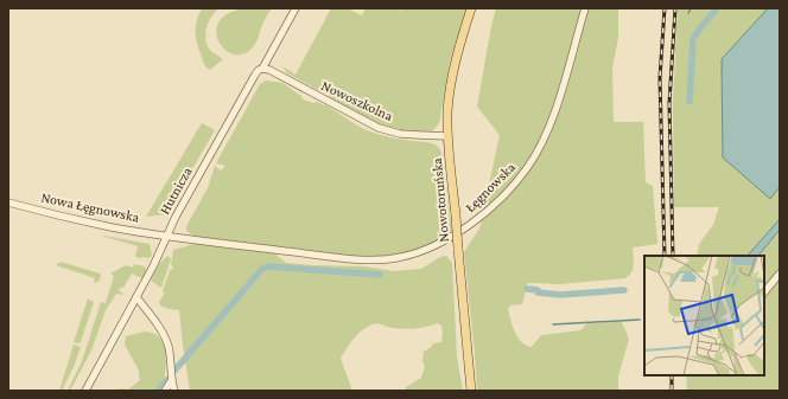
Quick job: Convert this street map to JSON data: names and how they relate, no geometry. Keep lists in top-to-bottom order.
{
  "streets": {
    "main road": ["Nowotoruńska"],
    "street": [
      "Nowoszkolna",
      "Łęgnowska",
      "Hutnicza",
      "Nowa Łęgnowska"
    ]
  },
  "crossings": [
    ["Nowoszkolna", "Hutnicza"],
    ["Nowoszkolna", "Nowotoruńska"],
    ["Łęgnowska", "Hutnicza"],
    ["Łęgnowska", "Nowa Łęgnowska"],
    ["Hutnicza", "Nowa Łęgnowska"]
  ]
}
